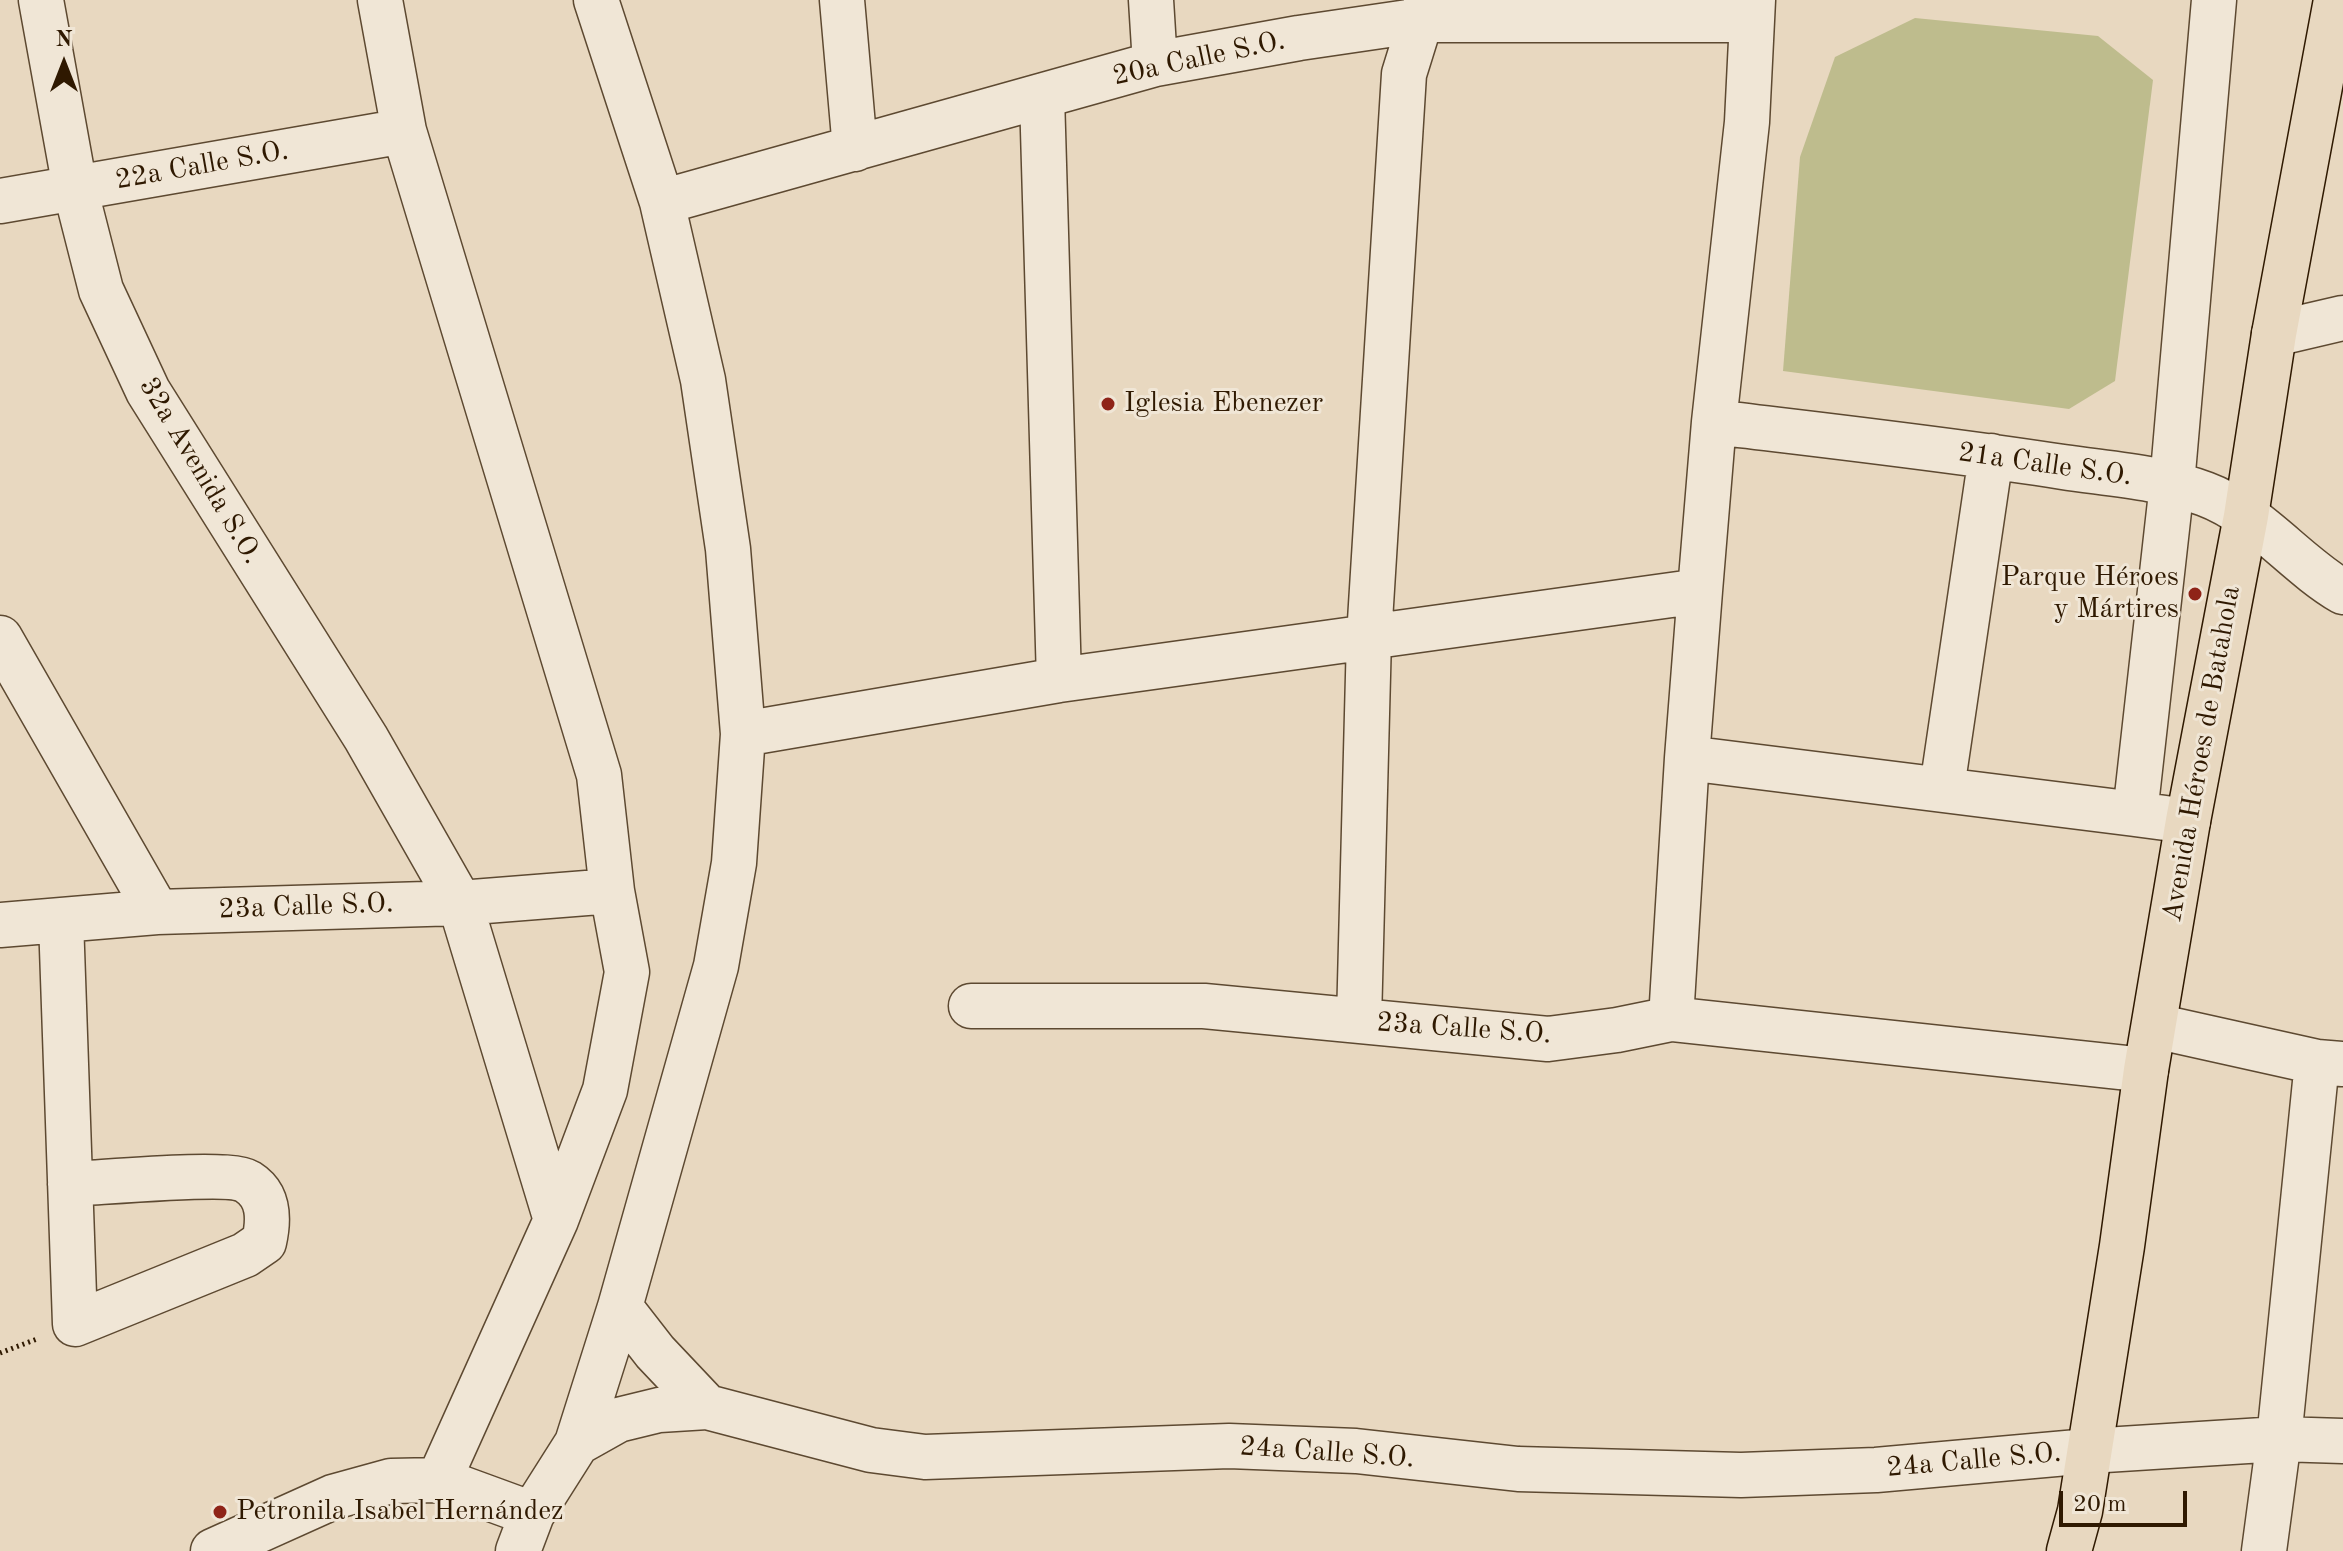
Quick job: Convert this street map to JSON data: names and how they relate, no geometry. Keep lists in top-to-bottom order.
{
  "streets": {
    "main road": ["Avenida Héroes de Batahola"],
    "street": [
      "20a Calle S.O.",
      "22a Calle S.O.",
      "21a Calle S.O.",
      "32a Avenida S.O.",
      "23a Calle S.O.",
      "24a Calle S.O."
    ]
  },
  "crossings": [
    ["22a Calle S.O.", "32a Avenida S.O."],
    ["21a Calle S.O.", "Avenida Héroes de Batahola"],
    ["32a Avenida S.O.", "23a Calle S.O."],
    ["Avenida Héroes de Batahola", "23a Calle S.O."],
    ["Avenida Héroes de Batahola", "24a Calle S.O."]
  ],
  "places": ["Iglesia Ebenezer", "Parque Héroes y Mártires", "Petronila Isabel Hernández"],
  "scale_bar": "20 m",
  "north": "top"
}
